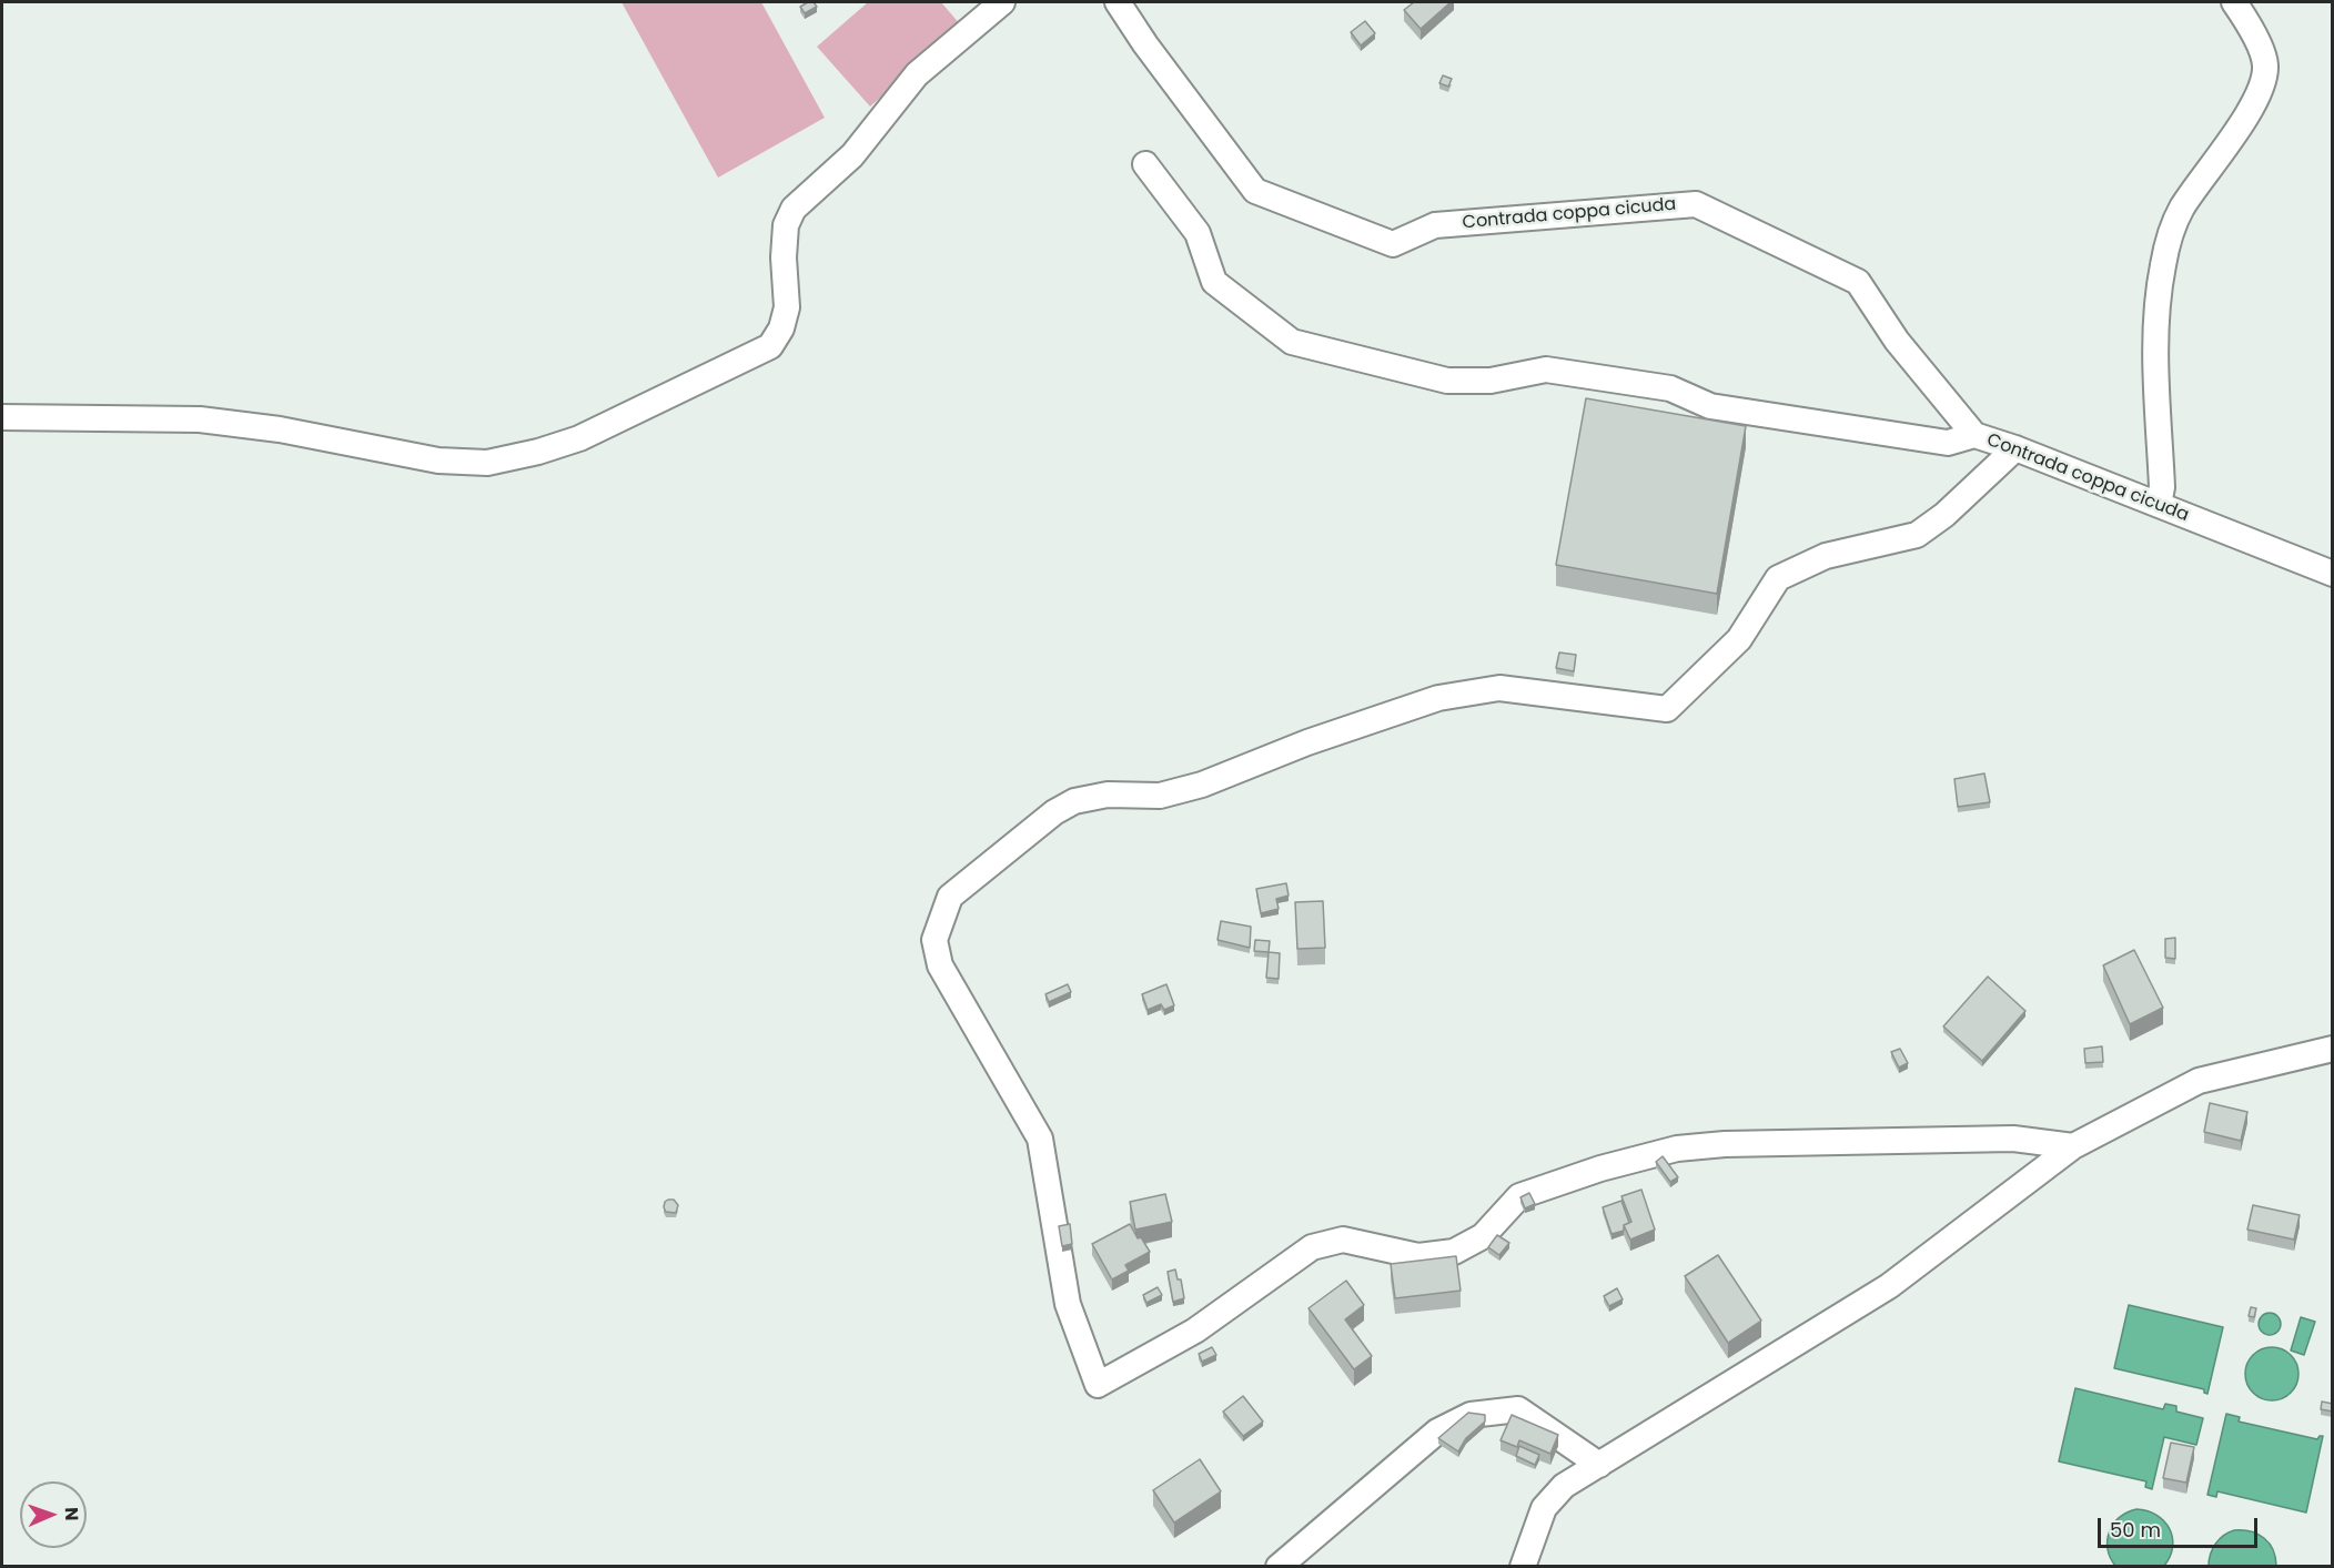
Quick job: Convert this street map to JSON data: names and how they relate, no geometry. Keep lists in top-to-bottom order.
{
  "streets": {
    "street": ["Contrada coppa cicuda"]
  },
  "scale_bar": "50 m",
  "north": "right"
}
